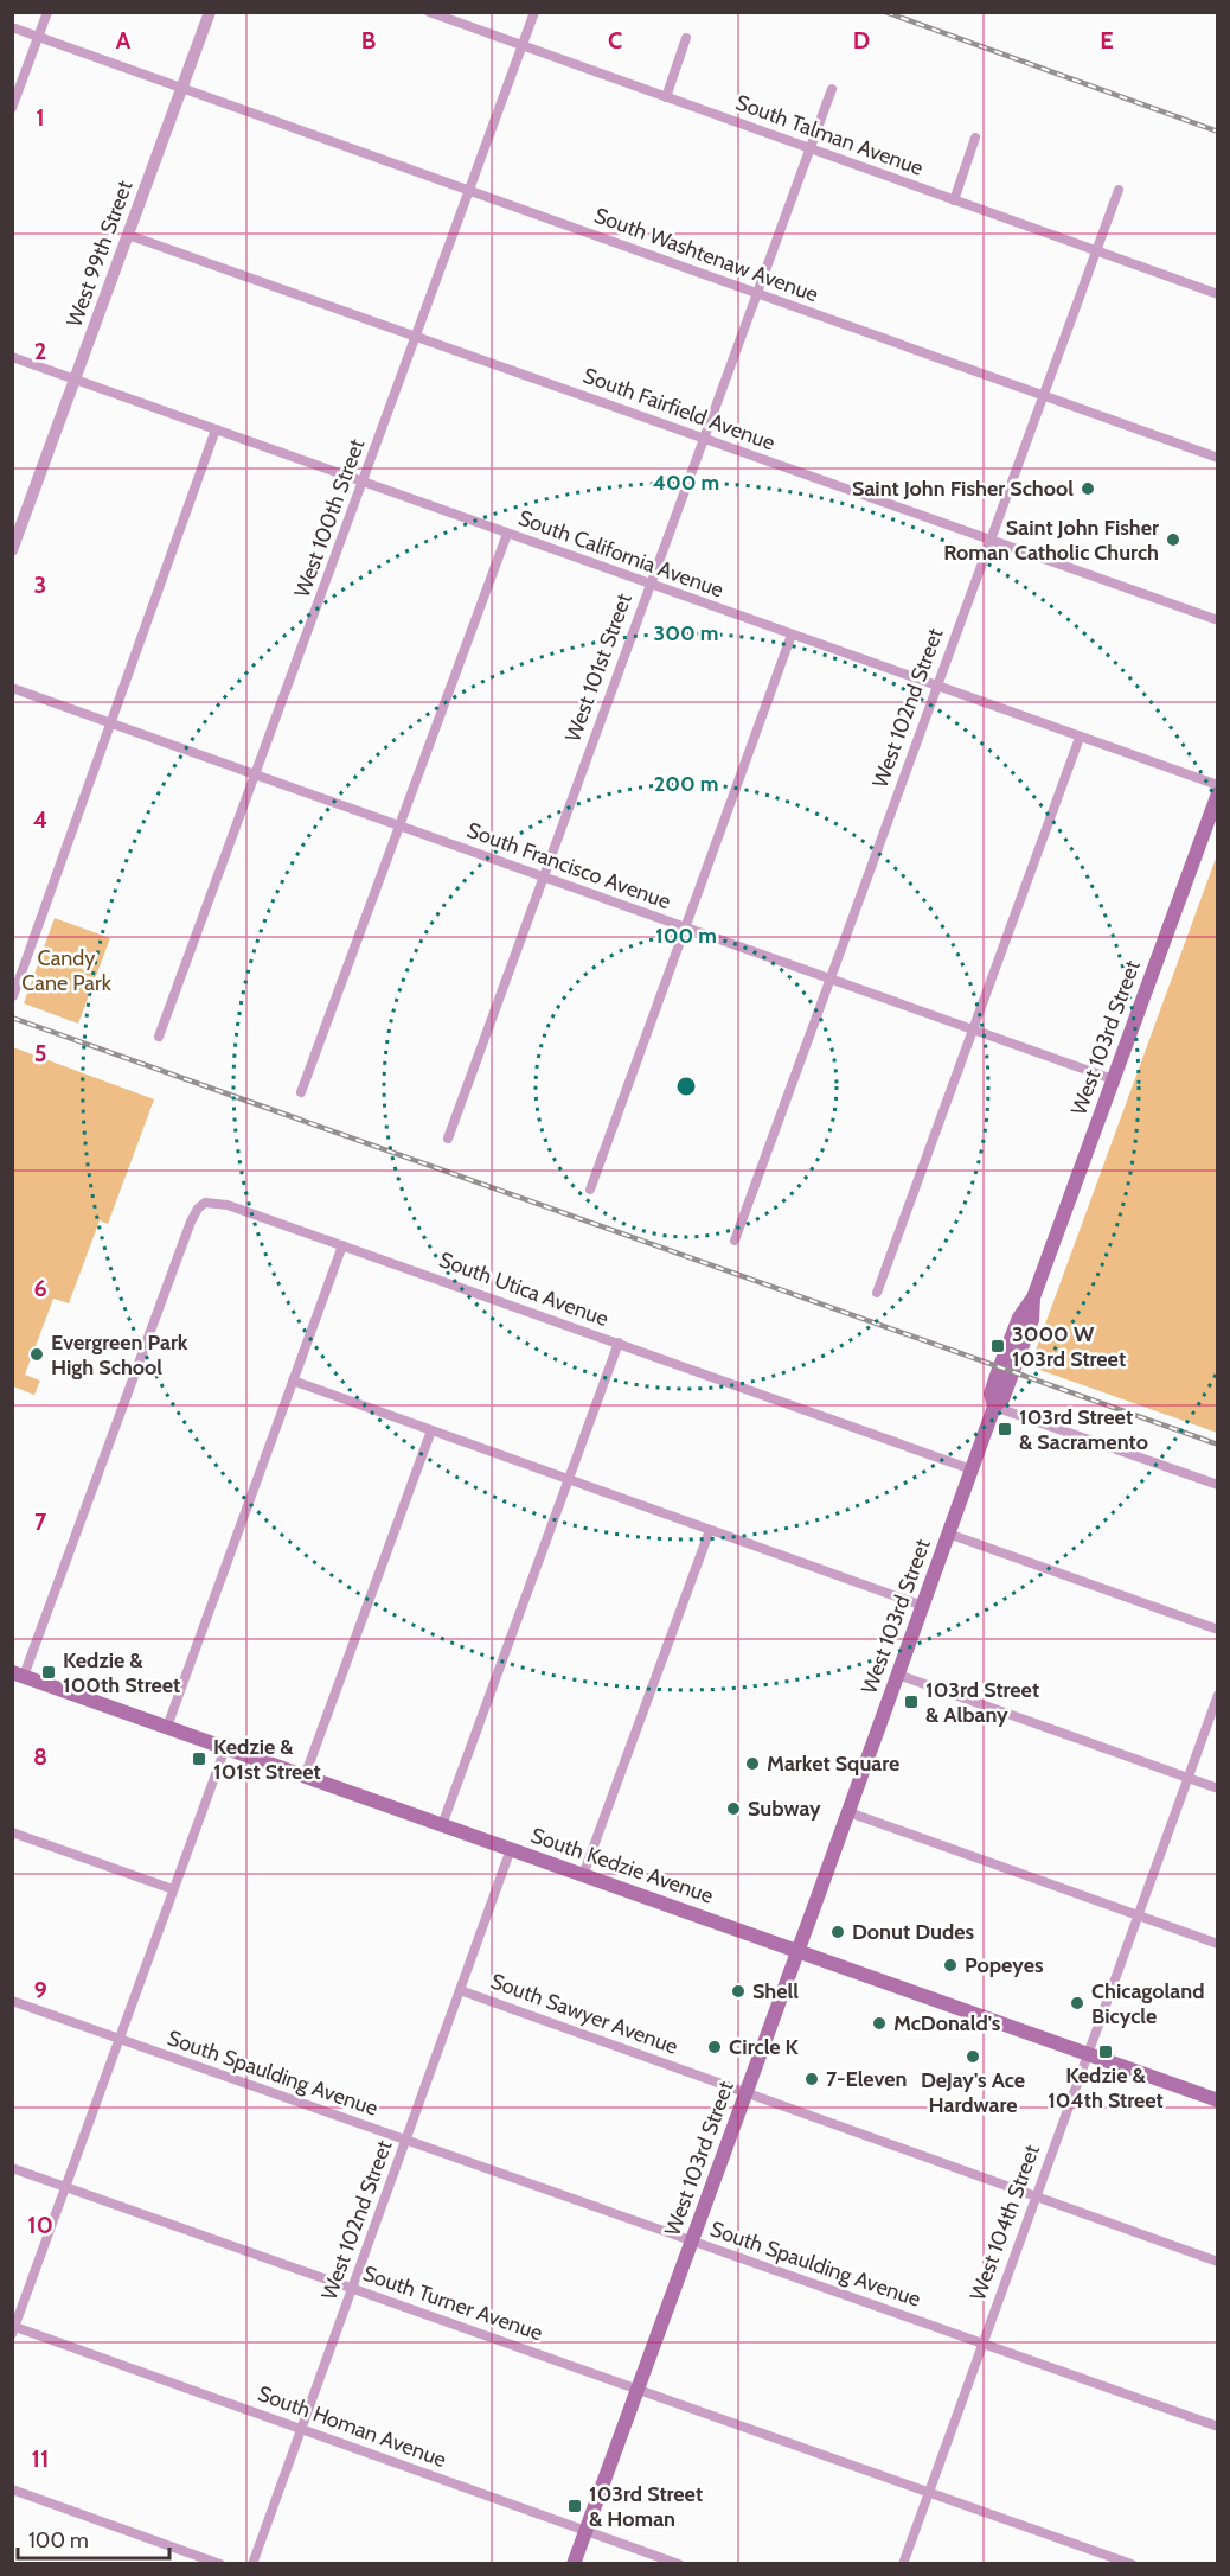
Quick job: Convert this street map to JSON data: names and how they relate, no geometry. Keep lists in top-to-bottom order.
{
  "streets": {
    "main road": ["West 103rd Street", "South Kedzie Avenue"],
    "street": [
      "South Talman Avenue",
      "West 99th Street",
      "South Washtenaw Avenue",
      "South Fairfield Avenue",
      "West 100th Street",
      "South California Avenue",
      "West 101st Street",
      "West 102nd Street",
      "South Francisco Avenue",
      "South Utica Avenue",
      "South Sawyer Avenue",
      "South Spaulding Avenue",
      "West 104th Street",
      "South Turner Avenue",
      "South Homan Avenue"
    ]
  },
  "crossings": [
    ["South Talman Avenue", "West 100th Street"],
    ["South Talman Avenue", "West 101st Street"],
    ["South Talman Avenue", "West 102nd Street"],
    ["West 99th Street", "South Washtenaw Avenue"],
    ["West 99th Street", "South Fairfield Avenue"],
    ["West 99th Street", "South California Avenue"],
    ["South Washtenaw Avenue", "West 100th Street"],
    ["South Washtenaw Avenue", "West 101st Street"],
    ["South Washtenaw Avenue", "West 102nd Street"],
    ["South Fairfield Avenue", "West 100th Street"],
    ["South Fairfield Avenue", "West 101st Street"],
    ["South Fairfield Avenue", "West 102nd Street"],
    ["West 100th Street", "South California Avenue"],
    ["West 100th Street", "South Francisco Avenue"],
    ["South California Avenue", "West 101st Street"],
    ["South California Avenue", "West 102nd Street"],
    ["West 101st Street", "South Francisco Avenue"],
    ["West 102nd Street", "South Francisco Avenue"],
    ["West 102nd Street", "South Kedzie Avenue"],
    ["West 102nd Street", "South Sawyer Avenue"],
    ["West 102nd Street", "South Spaulding Avenue"],
    ["West 102nd Street", "South Turner Avenue"],
    ["West 102nd Street", "South Homan Avenue"],
    ["South Francisco Avenue", "West 103rd Street"],
    ["West 103rd Street", "South Utica Avenue"],
    ["West 103rd Street", "South Kedzie Avenue"],
    ["West 103rd Street", "South Sawyer Avenue"],
    ["West 103rd Street", "South Spaulding Avenue"],
    ["West 103rd Street", "South Turner Avenue"],
    ["West 103rd Street", "South Homan Avenue"],
    ["South Utica Avenue", "South Kedzie Avenue"],
    ["South Kedzie Avenue", "West 104th Street"],
    ["South Sawyer Avenue", "West 104th Street"],
    ["South Spaulding Avenue", "West 104th Street"],
    ["West 104th Street", "South Turner Avenue"]
  ],
  "parks": ["Candy Cane Park"],
  "places": {
    "other": [
      "Saint John Fisher School",
      "Saint John Fisher Roman Catholic Church",
      "Evergreen Park High School",
      "Market Square",
      "Subway",
      "Donut Dudes",
      "Popeyes",
      "Shell",
      "Chicagoland Bicycle",
      "McDonald's",
      "Circle K",
      "DeJay's Ace Hardware",
      "7-Eleven"
    ],
    "transit": [
      "3000 W 103rd Street",
      "103rd Street & Sacramento",
      "Kedzie & 100th Street",
      "103rd Street & Albany",
      "Kedzie & 101st Street",
      "Kedzie & 104th Street",
      "103rd Street & Homan"
    ]
  },
  "scale_bar": "100 m",
  "grid": {
    "columns": [
      "A",
      "B",
      "C",
      "D",
      "E"
    ],
    "rows": [
      "1",
      "2",
      "3",
      "4",
      "5",
      "6",
      "7",
      "8",
      "9",
      "10",
      "11"
    ]
  },
  "rings": [
    "400 m",
    "300 m",
    "200 m",
    "100 m"
  ]
}
